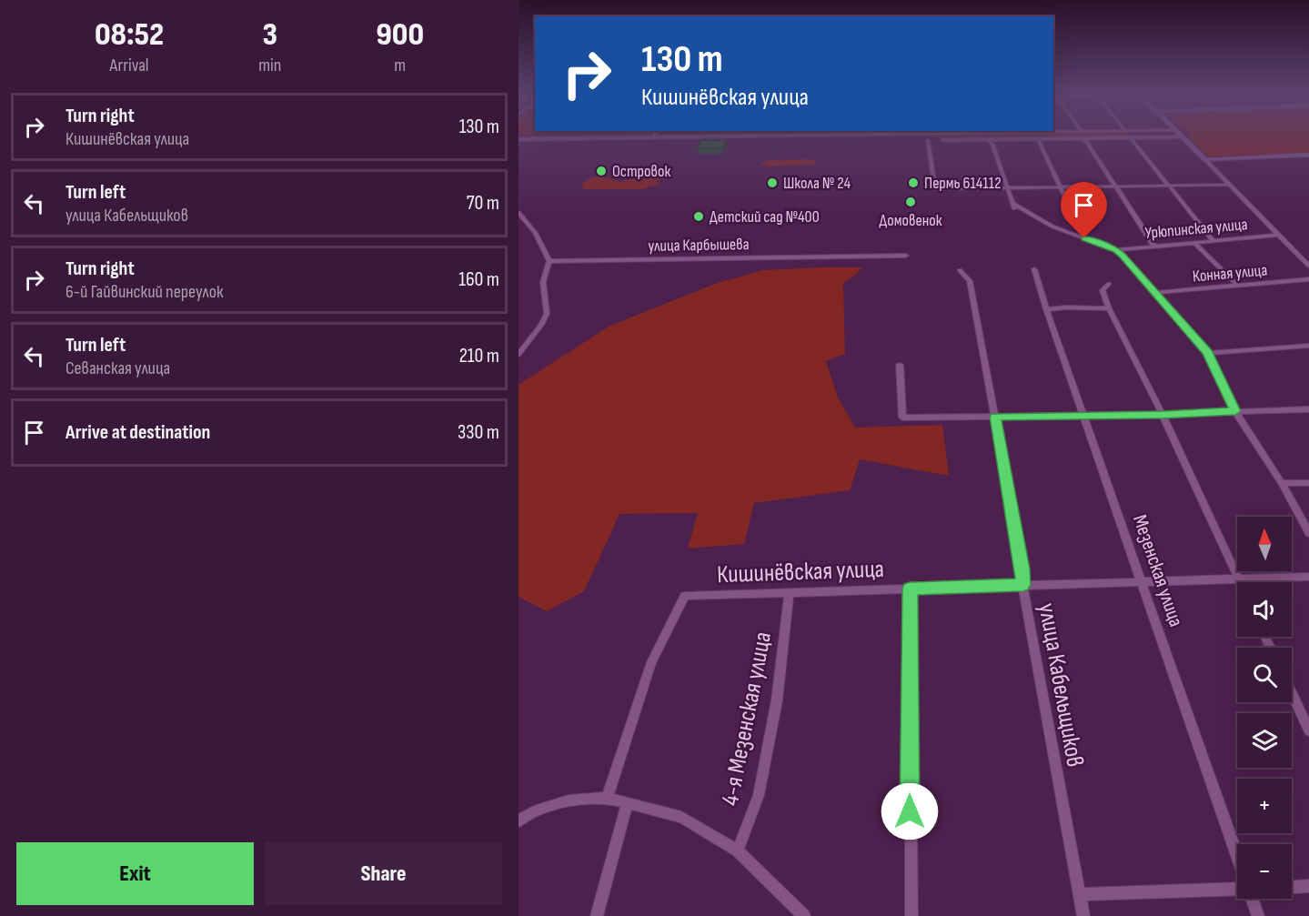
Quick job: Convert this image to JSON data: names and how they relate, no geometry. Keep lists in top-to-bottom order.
{
  "streets": {
    "street": [
      "Урюпинская улица",
      "улица Карбышева",
      "Конная улица",
      "Мезенская улица",
      "Кишинёвская улица",
      "улица Кабельщиков",
      "4-я Мезенская улица"
    ]
  },
  "crossings": [
    ["Мезенская улица", "Кишинёвская улица"],
    ["Кишинёвская улица", "улица Кабельщиков"],
    ["Кишинёвская улица", "4-я Мезенская улица"]
  ],
  "places": [
    "Островок",
    "Школа № 24",
    "Пермь 614112",
    "Домовенок",
    "Детский сад №400"
  ],
  "north": "top",
  "page": {
    "eta": [
      "08:52",
      "Arrival",
      "3",
      "min",
      "900",
      "m"
    ],
    "turn": ["130 m", "Кишинёвская улица"],
    "list": [
      {
        "name": "Turn right",
        "note": "Кишинёвская улица",
        "value": "130 m"
      },
      {
        "name": "Turn left",
        "note": "улица Кабельщиков",
        "value": "70 m"
      },
      {
        "name": "Turn right",
        "note": "6-й Гайвинский переулок",
        "value": "160 m"
      },
      {
        "name": "Turn left",
        "note": "Севанская улица",
        "value": "210 m"
      },
      {
        "name": "Arrive at destination",
        "value": "330 m"
      }
    ],
    "map_buttons": ["+", "−"],
    "buttons": ["Exit", "Share"]
  }
}
